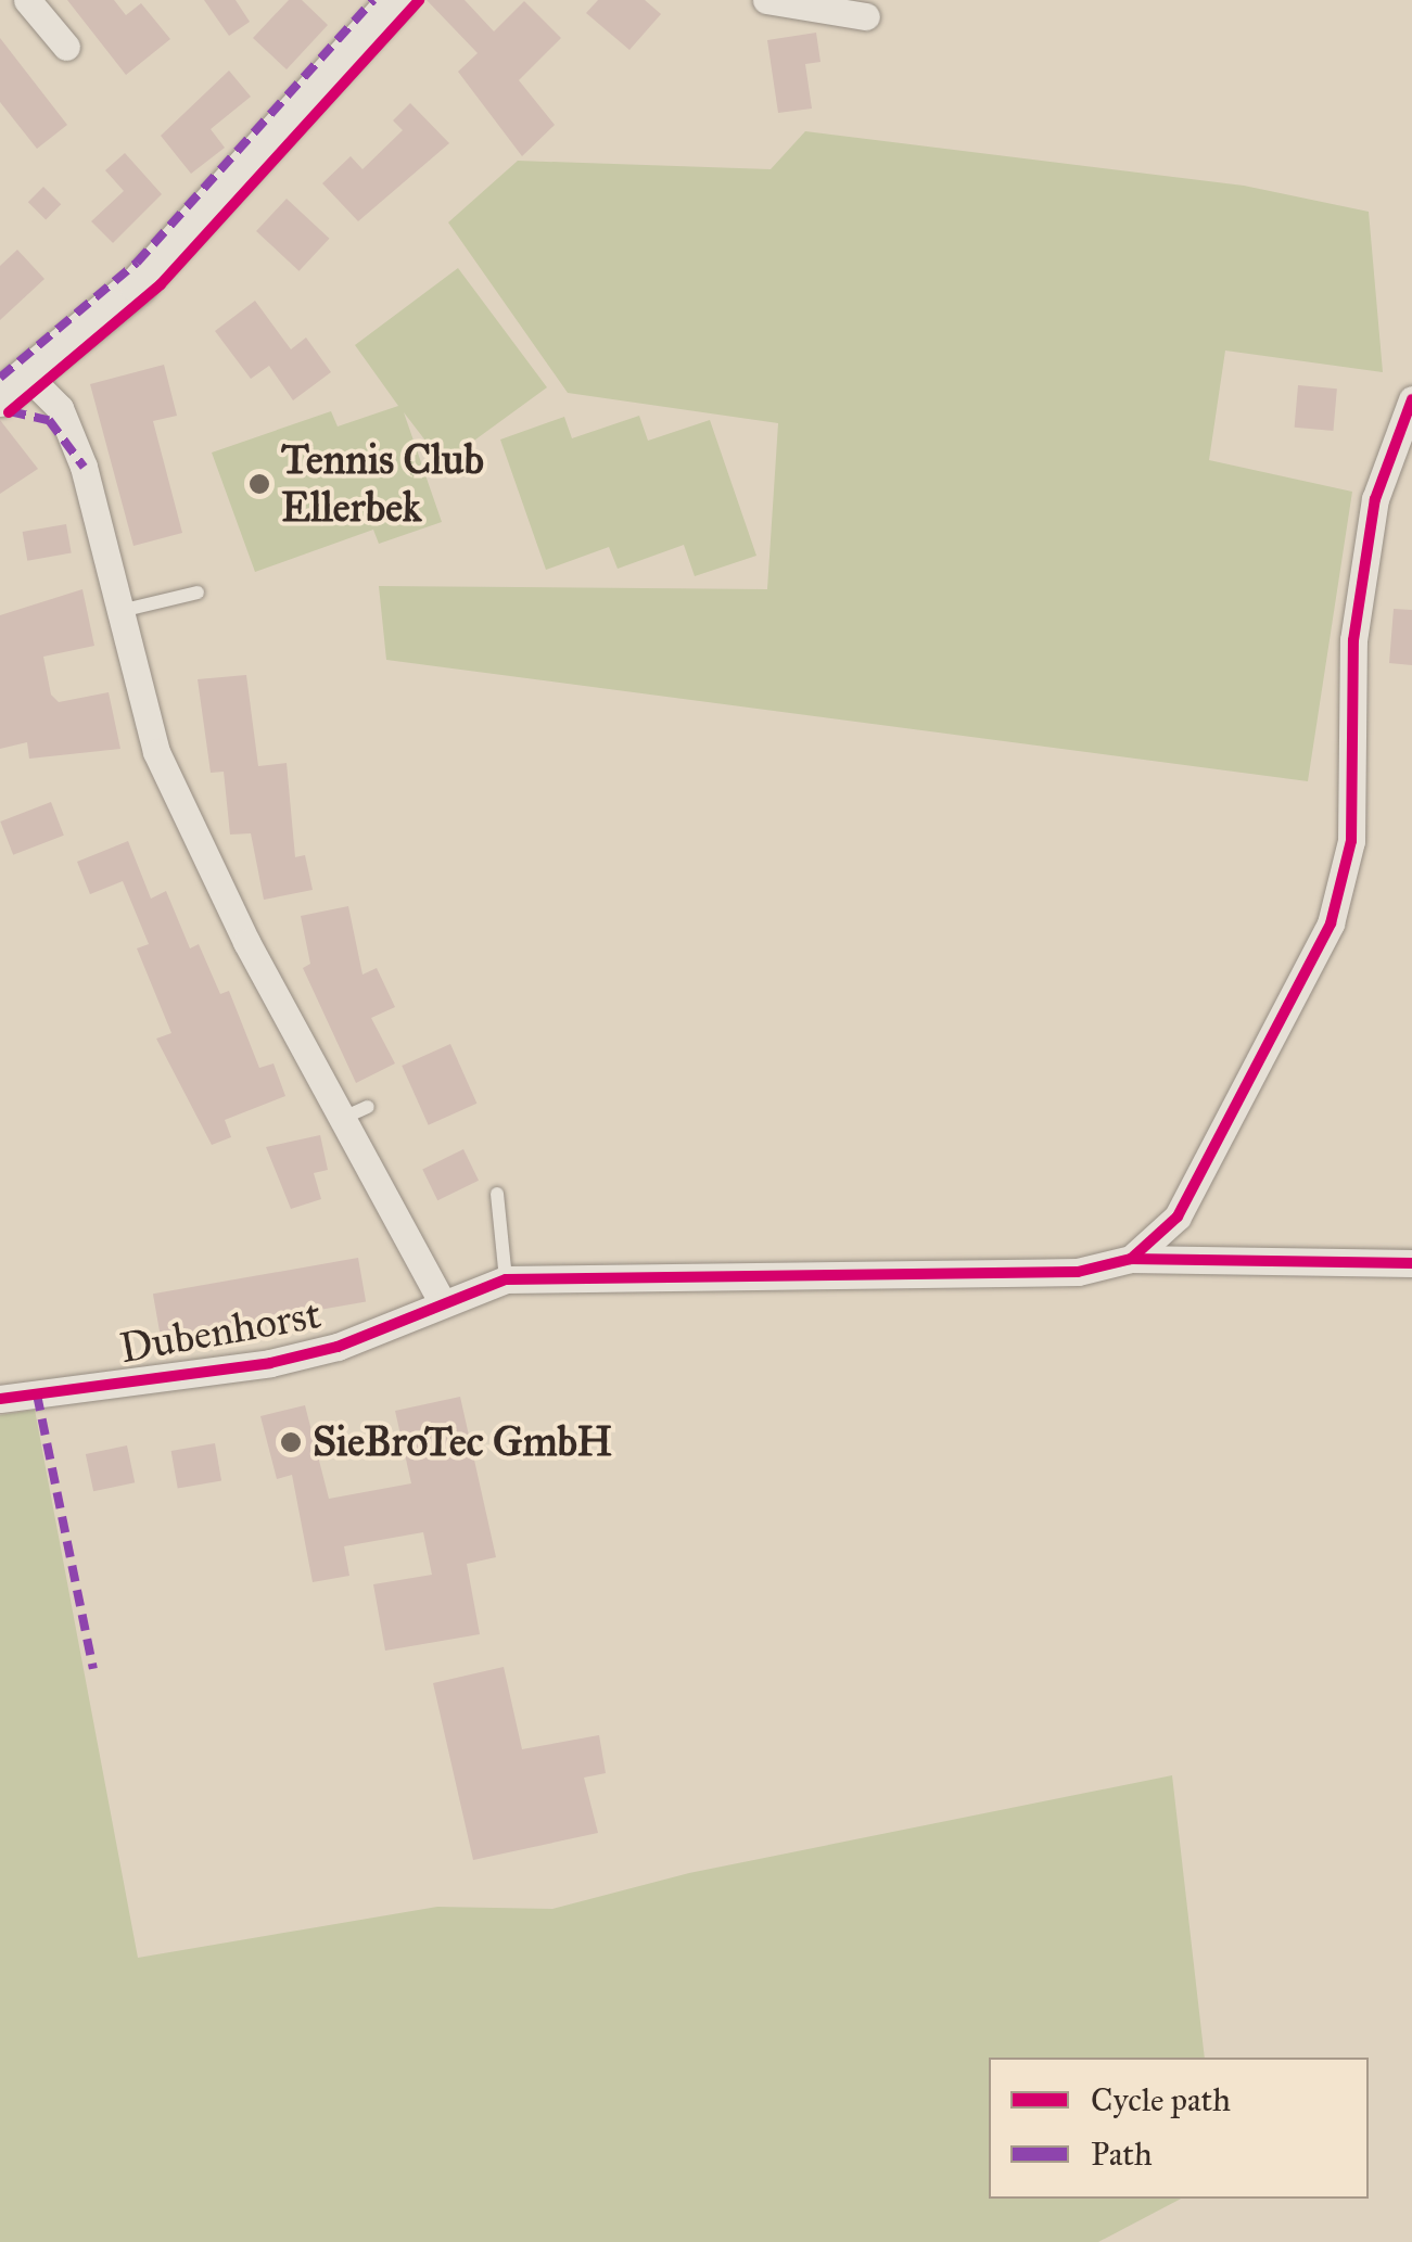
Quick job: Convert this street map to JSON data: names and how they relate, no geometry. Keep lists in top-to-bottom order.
{
  "streets": {
    "street": ["Dubenhorst"]
  },
  "places": ["Tennis Club Ellerbek", "SieBroTec GmbH"],
  "legend": ["Cycle path", "Path"]
}
